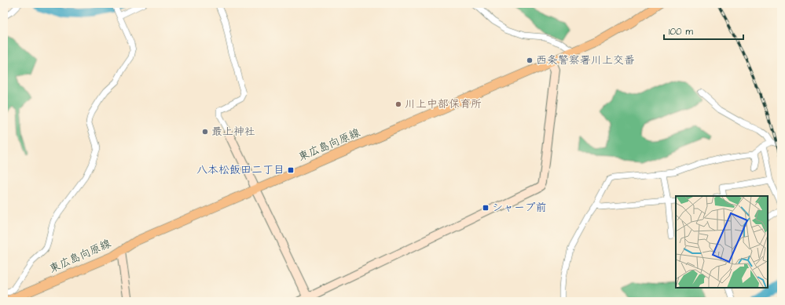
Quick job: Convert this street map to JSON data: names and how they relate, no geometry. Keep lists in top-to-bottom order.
{
  "streets": {
    "main road": ["東広島向原線"]
  },
  "places": {
    "other": ["西条警察署川上交番", "川上中部保育所", "最上神社"],
    "transit": ["八本松飯田二丁目", "シャープ前"]
  },
  "scale_bar": "100 m"
}
